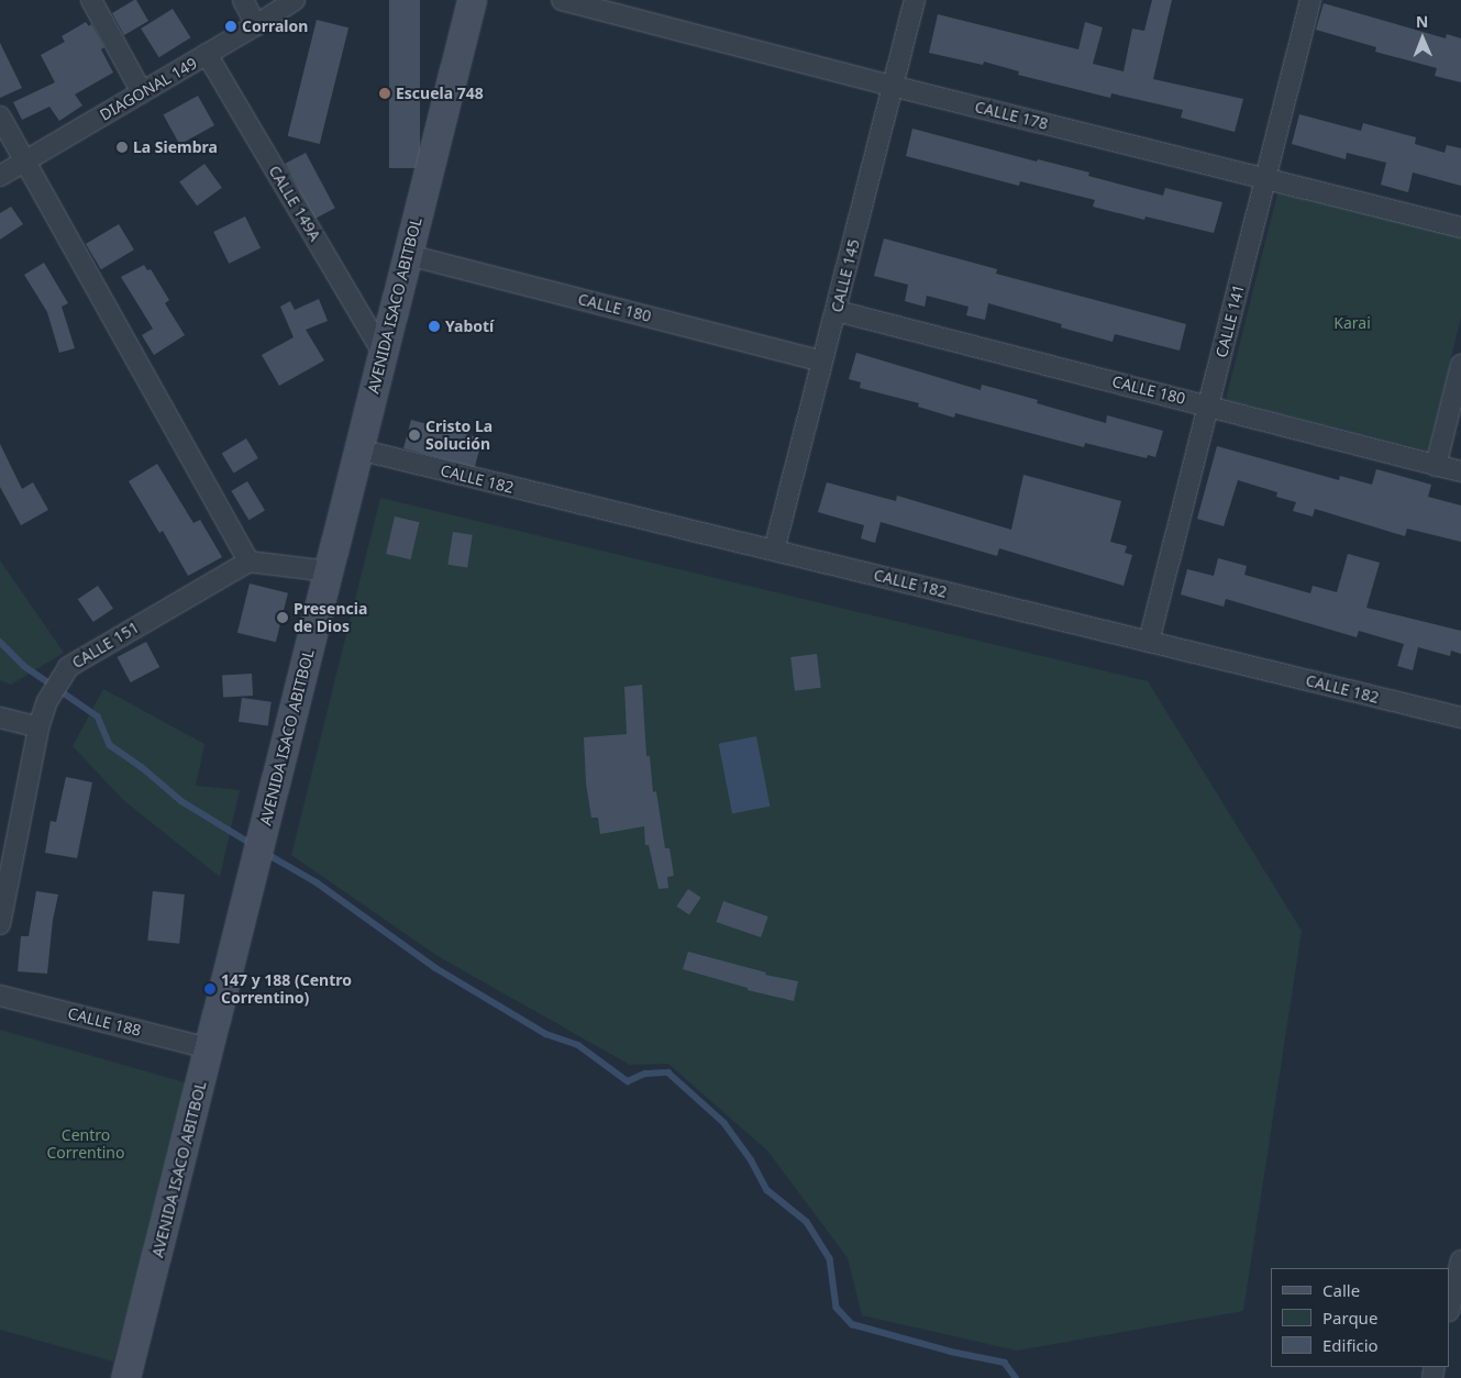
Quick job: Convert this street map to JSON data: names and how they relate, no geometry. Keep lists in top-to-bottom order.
{
  "streets": {
    "main road": ["AVENIDA ISACO ABITBOL"],
    "street": [
      "DIAGONAL 149",
      "CALLE 178",
      "CALLE 149A",
      "CALLE 145",
      "CALLE 180",
      "CALLE 141",
      "CALLE 182",
      "CALLE 151",
      "CALLE 188"
    ]
  },
  "crossings": [
    ["DIAGONAL 149", "CALLE 149A"],
    ["CALLE 178", "CALLE 145"],
    ["CALLE 178", "CALLE 141"],
    ["CALLE 149A", "AVENIDA ISACO ABITBOL"],
    ["CALLE 145", "CALLE 180"],
    ["CALLE 145", "CALLE 182"],
    ["AVENIDA ISACO ABITBOL", "CALLE 180"],
    ["AVENIDA ISACO ABITBOL", "CALLE 182"],
    ["AVENIDA ISACO ABITBOL", "CALLE 188"],
    ["CALLE 180", "CALLE 141"],
    ["CALLE 141", "CALLE 182"]
  ],
  "parks": ["Karai", "Centro Correntino"],
  "places": [
    "Corralon",
    "Escuela 748",
    "La Siembra",
    "Yabotí",
    "Cristo La Solución",
    "Presencia de Dios",
    "147 y 188 (Centro Correntino)"
  ],
  "legend": ["Calle", "Parque", "Edificio"],
  "north": "top"
}
